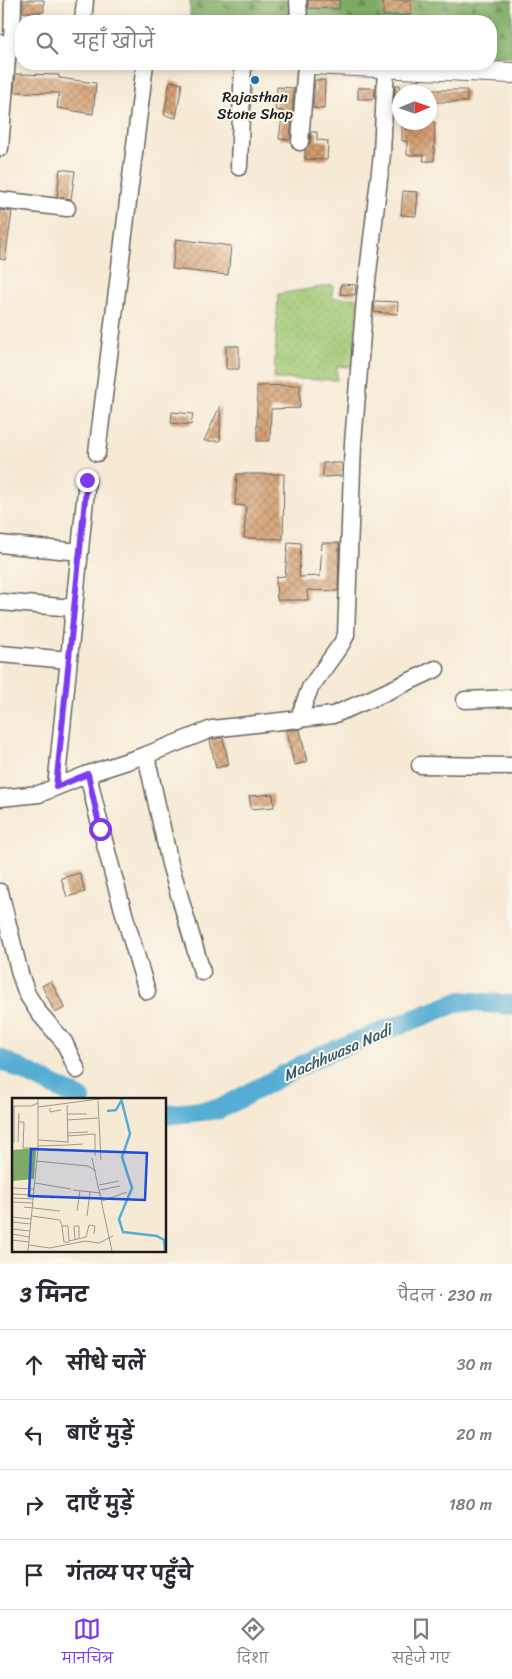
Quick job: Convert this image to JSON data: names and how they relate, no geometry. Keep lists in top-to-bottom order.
{
  "water": ["Machhwasa Nadi"],
  "places": ["Rajasthan Stone Shop"],
  "north": "right",
  "page": {
    "search": "यहाँ खोजें",
    "heading": ["3 मिनट", "पैदल · 230 m"],
    "list": [
      ["सीधे चलें", "30 m"],
      ["बाएँ मुड़ें", "20 m"],
      ["दाएँ मुड़ें", "180 m"],
      "गंतव्य पर पहुँचे"
    ],
    "nav": ["मानचित्र", "दिशा", "सहेजे गए"]
  }
}
